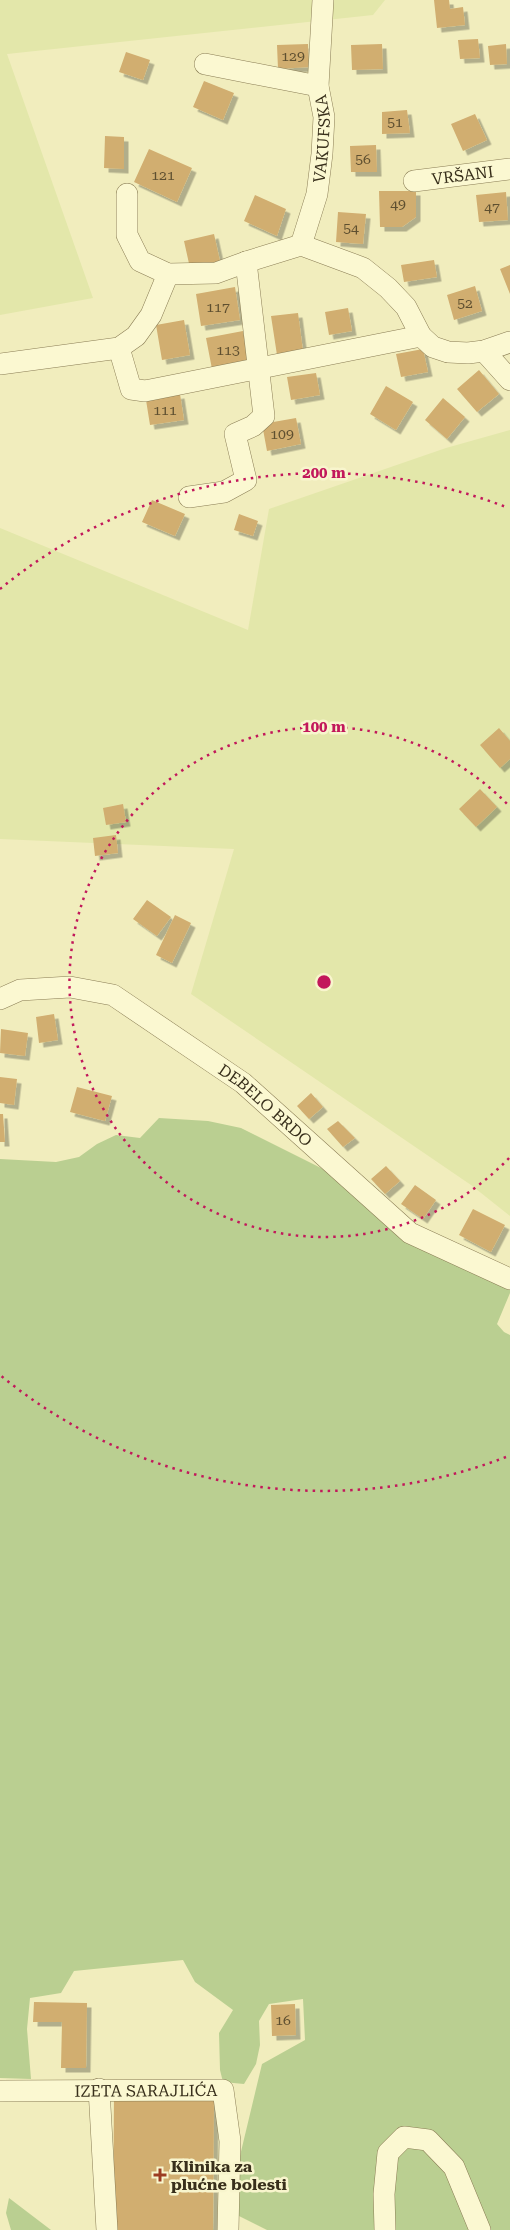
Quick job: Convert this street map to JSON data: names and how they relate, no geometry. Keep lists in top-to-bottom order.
{
  "streets": {
    "street": [
      "VAKUFSKA",
      "VRŠANI",
      "DEBELO BRDO",
      "IZETA SARAJLIĆA"
    ]
  },
  "places": {
    "health": ["Klinika za plućne bolesti"]
  },
  "house_numbers": [
    "129",
    "51",
    "56",
    "121",
    "49",
    "47",
    "54",
    "52",
    "117",
    "113",
    "111",
    "109",
    "16"
  ],
  "rings": ["200 m", "100 m"]
}
